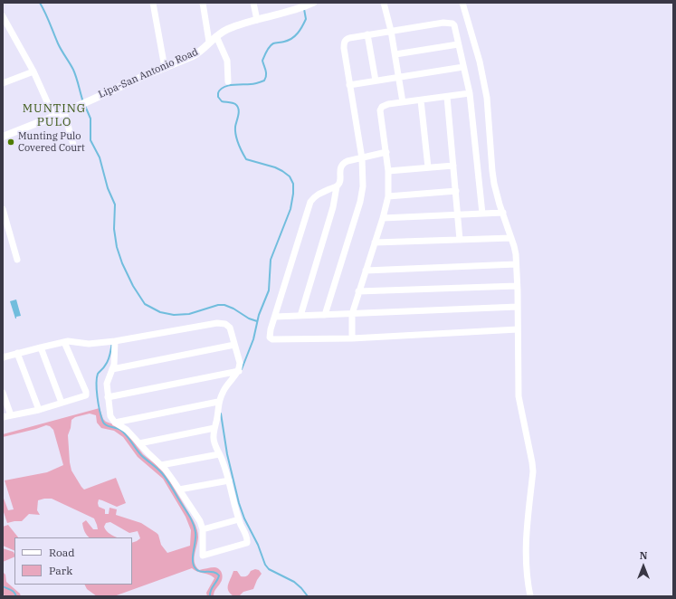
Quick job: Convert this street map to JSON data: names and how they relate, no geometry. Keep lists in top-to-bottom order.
{
  "streets": {
    "main road": ["Lipa-San Antonio Road"]
  },
  "districts": ["MUNTING PULO"],
  "places": ["Munting Pulo Covered Court"],
  "legend": ["Road", "Park"],
  "north": "top"
}
